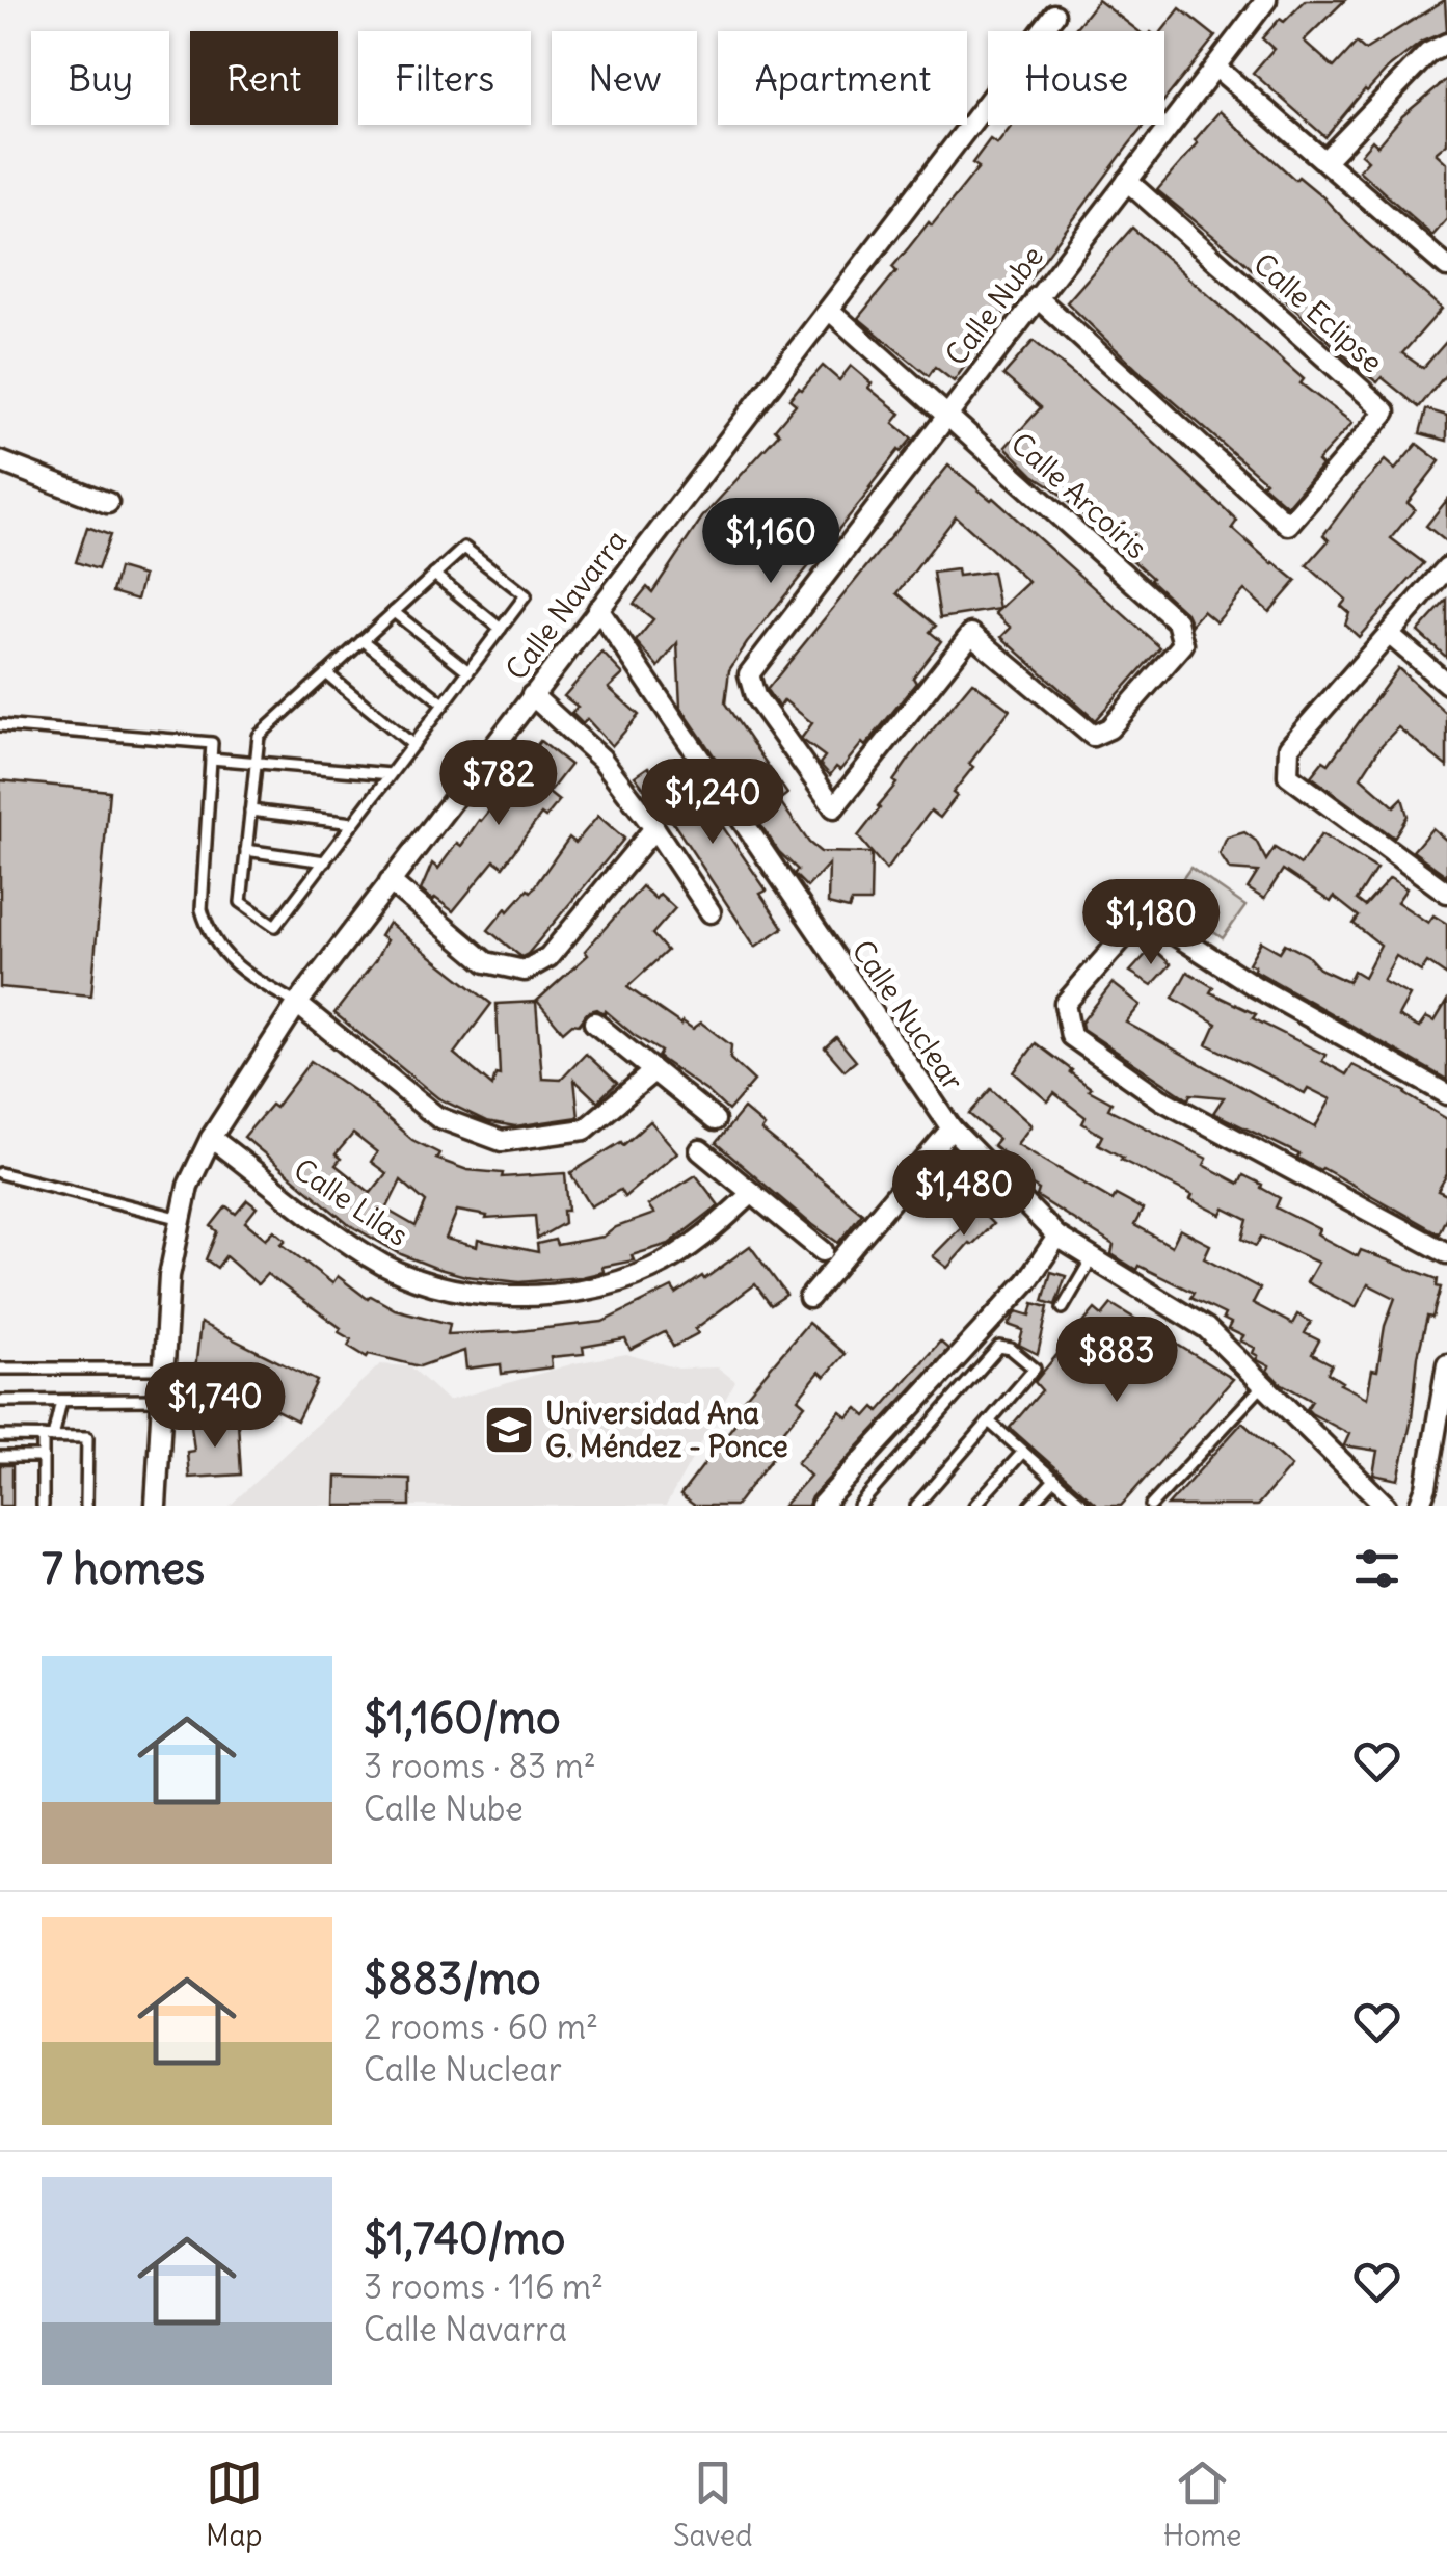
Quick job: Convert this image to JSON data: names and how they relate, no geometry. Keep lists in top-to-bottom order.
{
  "streets": {
    "street": [
      "Calle Nube",
      "Calle Eclipse",
      "Calle Arcoíris",
      "Calle Navarra",
      "Calle Nuclear",
      "Calle Lilas"
    ]
  },
  "crossings": [
    ["Calle Nube", "Calle Eclipse"],
    ["Calle Nube", "Calle Arcoíris"],
    ["Calle Arcoíris", "Calle Navarra"],
    ["Calle Navarra", "Calle Nuclear"],
    ["Calle Navarra", "Calle Lilas"]
  ],
  "places": {
    "school or university": ["Universidad Ana G. Méndez - Ponce"]
  },
  "page": {
    "chip": [
      "Buy",
      "Rent",
      "Filters",
      "New",
      "Apartment",
      "House"
    ],
    "price": [
      "$1,160",
      "$782",
      "$1,240",
      "$1,180",
      "$1,480",
      "$883",
      "$1,740"
    ],
    "heading": "7 homes",
    "list": [
      {
        "name": "$1,160/mo",
        "note": "3 rooms · 83 m² · Calle Nube"
      },
      {
        "name": "$883/mo",
        "note": "2 rooms · 60 m² · Calle Nuclear"
      },
      {
        "name": "$1,740/mo",
        "note": "3 rooms · 116 m² · Calle Navarra"
      }
    ],
    "tabs": ["Map", "Saved", "Home"]
  }
}
